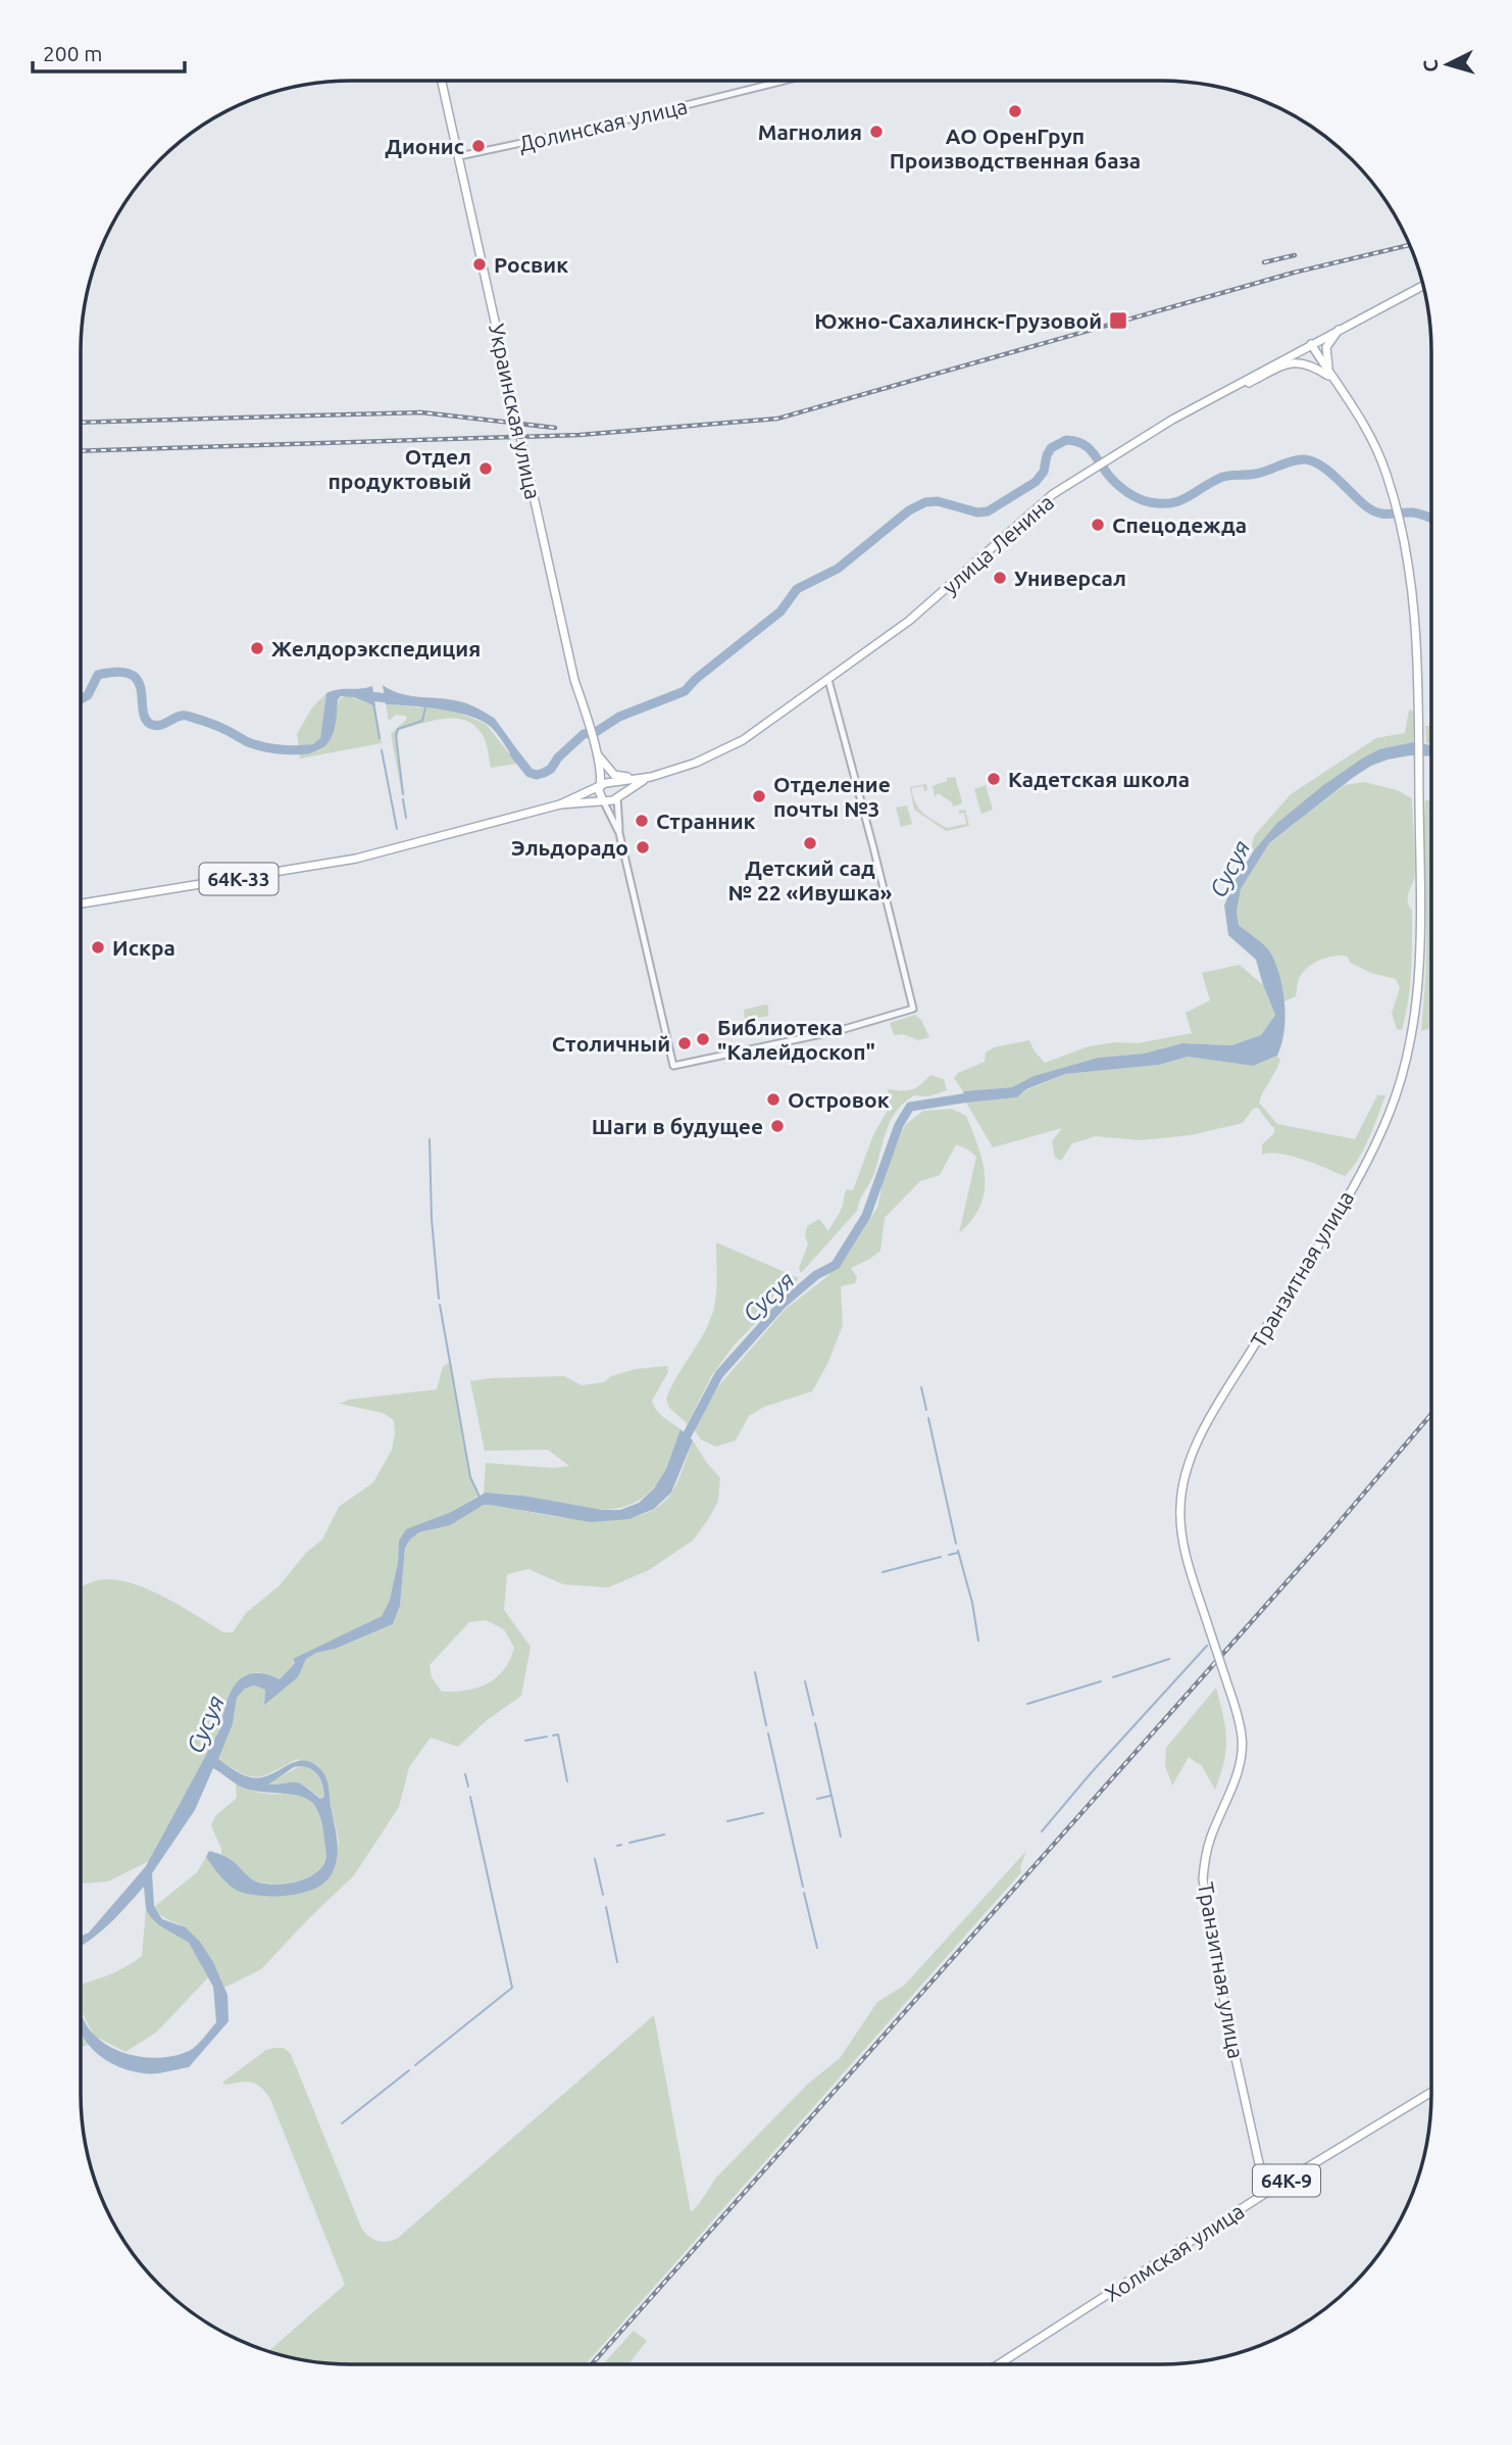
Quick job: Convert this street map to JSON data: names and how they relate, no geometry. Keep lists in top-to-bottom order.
{
  "streets": {
    "main road": [
      "Украинская улица",
      "улица Ленина",
      "64К-33",
      "Транзитная улица",
      "64К-9",
      "Холмская улица"
    ],
    "street": ["Долинская улица"]
  },
  "crossings": [
    ["Долинская улица", "Украинская улица"],
    ["Украинская улица", "улица Ленина"],
    ["улица Ленина", "Транзитная улица"],
    ["Транзитная улица", "Холмская улица"]
  ],
  "water": ["Сусуя"],
  "places": {
    "other": [
      "АО ОренГруп Производственная база",
      "Магнолия",
      "Дионис",
      "Росвик",
      "Отдел продуктовый",
      "Спецодежда",
      "Универсал",
      "Желдорэкспедиция",
      "Кадетская школа",
      "Отделение почты №3",
      "Странник",
      "Детский сад № 22 «Ивушка»",
      "Эльдорадо",
      "Искра",
      "Библиотека \"Калейдоскоп\"",
      "Столичный",
      "Островок",
      "Шаги в будущее"
    ],
    "transit": ["Южно-Сахалинск-Грузовой"]
  },
  "scale_bar": "200 m",
  "north": "left"
}
